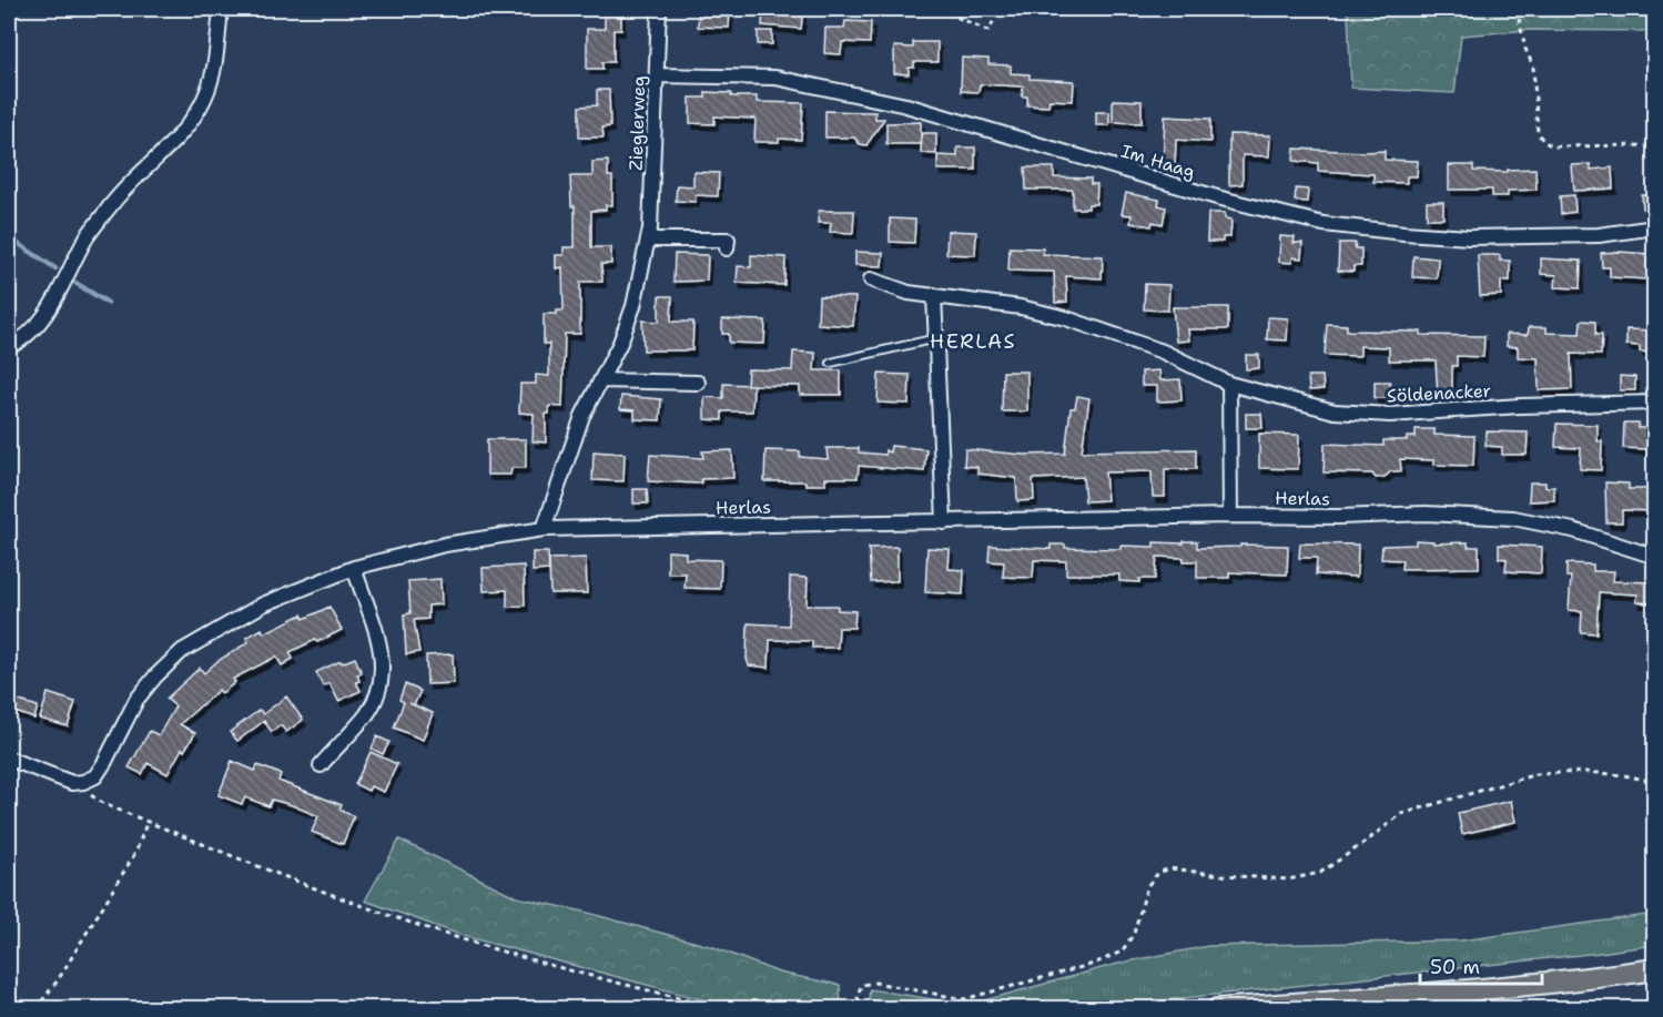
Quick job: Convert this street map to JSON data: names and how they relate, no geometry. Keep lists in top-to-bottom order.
{
  "streets": {
    "street": [
      "Zieglerweg",
      "Im Haag",
      "Söldenacker",
      "Herlas"
    ]
  },
  "crossings": [
    ["Zieglerweg", "Im Haag"],
    ["Zieglerweg", "Herlas"]
  ],
  "districts": ["HERLAS"],
  "scale_bar": "50 m"
}
